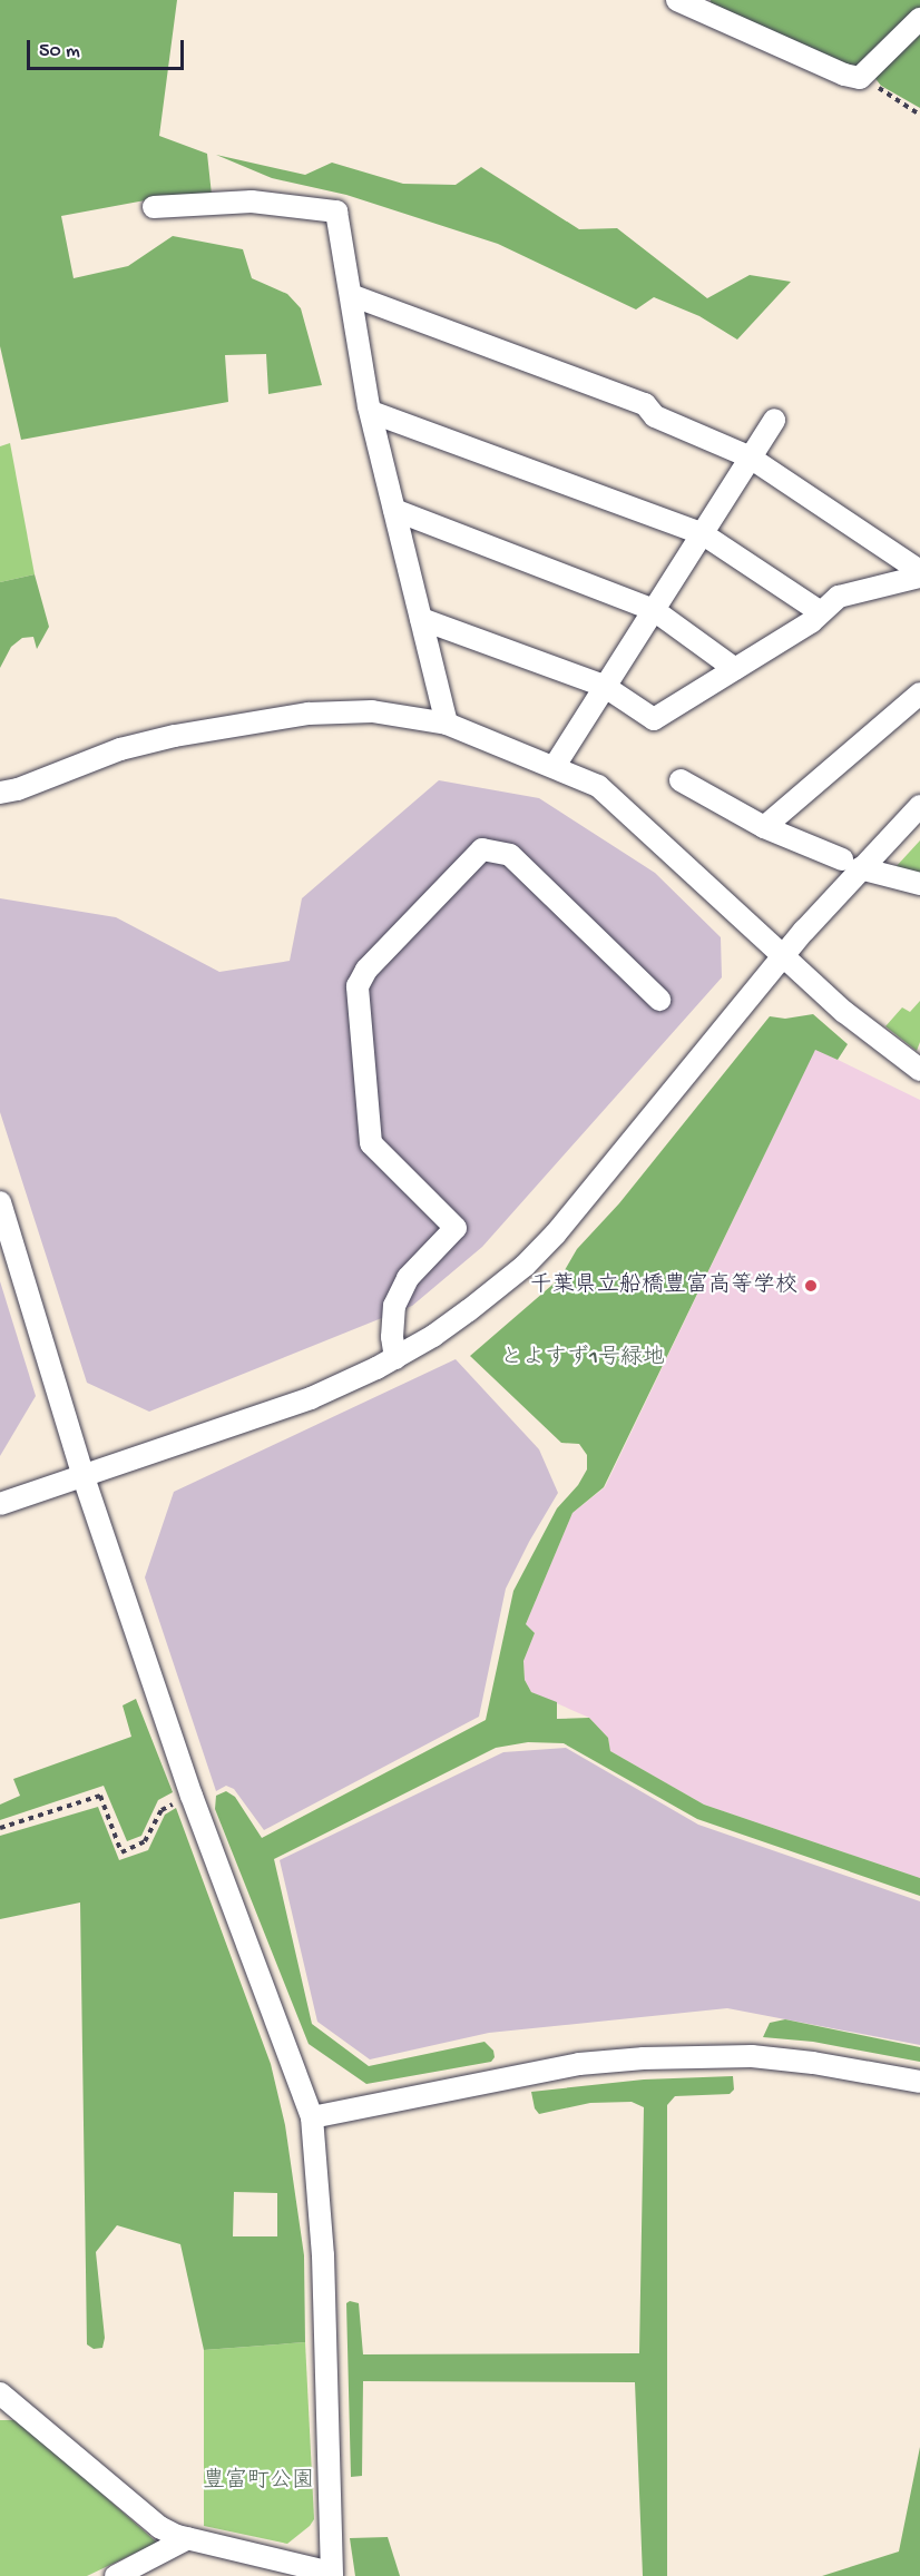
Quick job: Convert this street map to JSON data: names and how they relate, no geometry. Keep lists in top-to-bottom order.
{
  "parks": ["とよすず1号緑地", "豊富町公園"],
  "places": ["千葉県立船橋豊富高等学校"],
  "scale_bar": "50 m"
}
